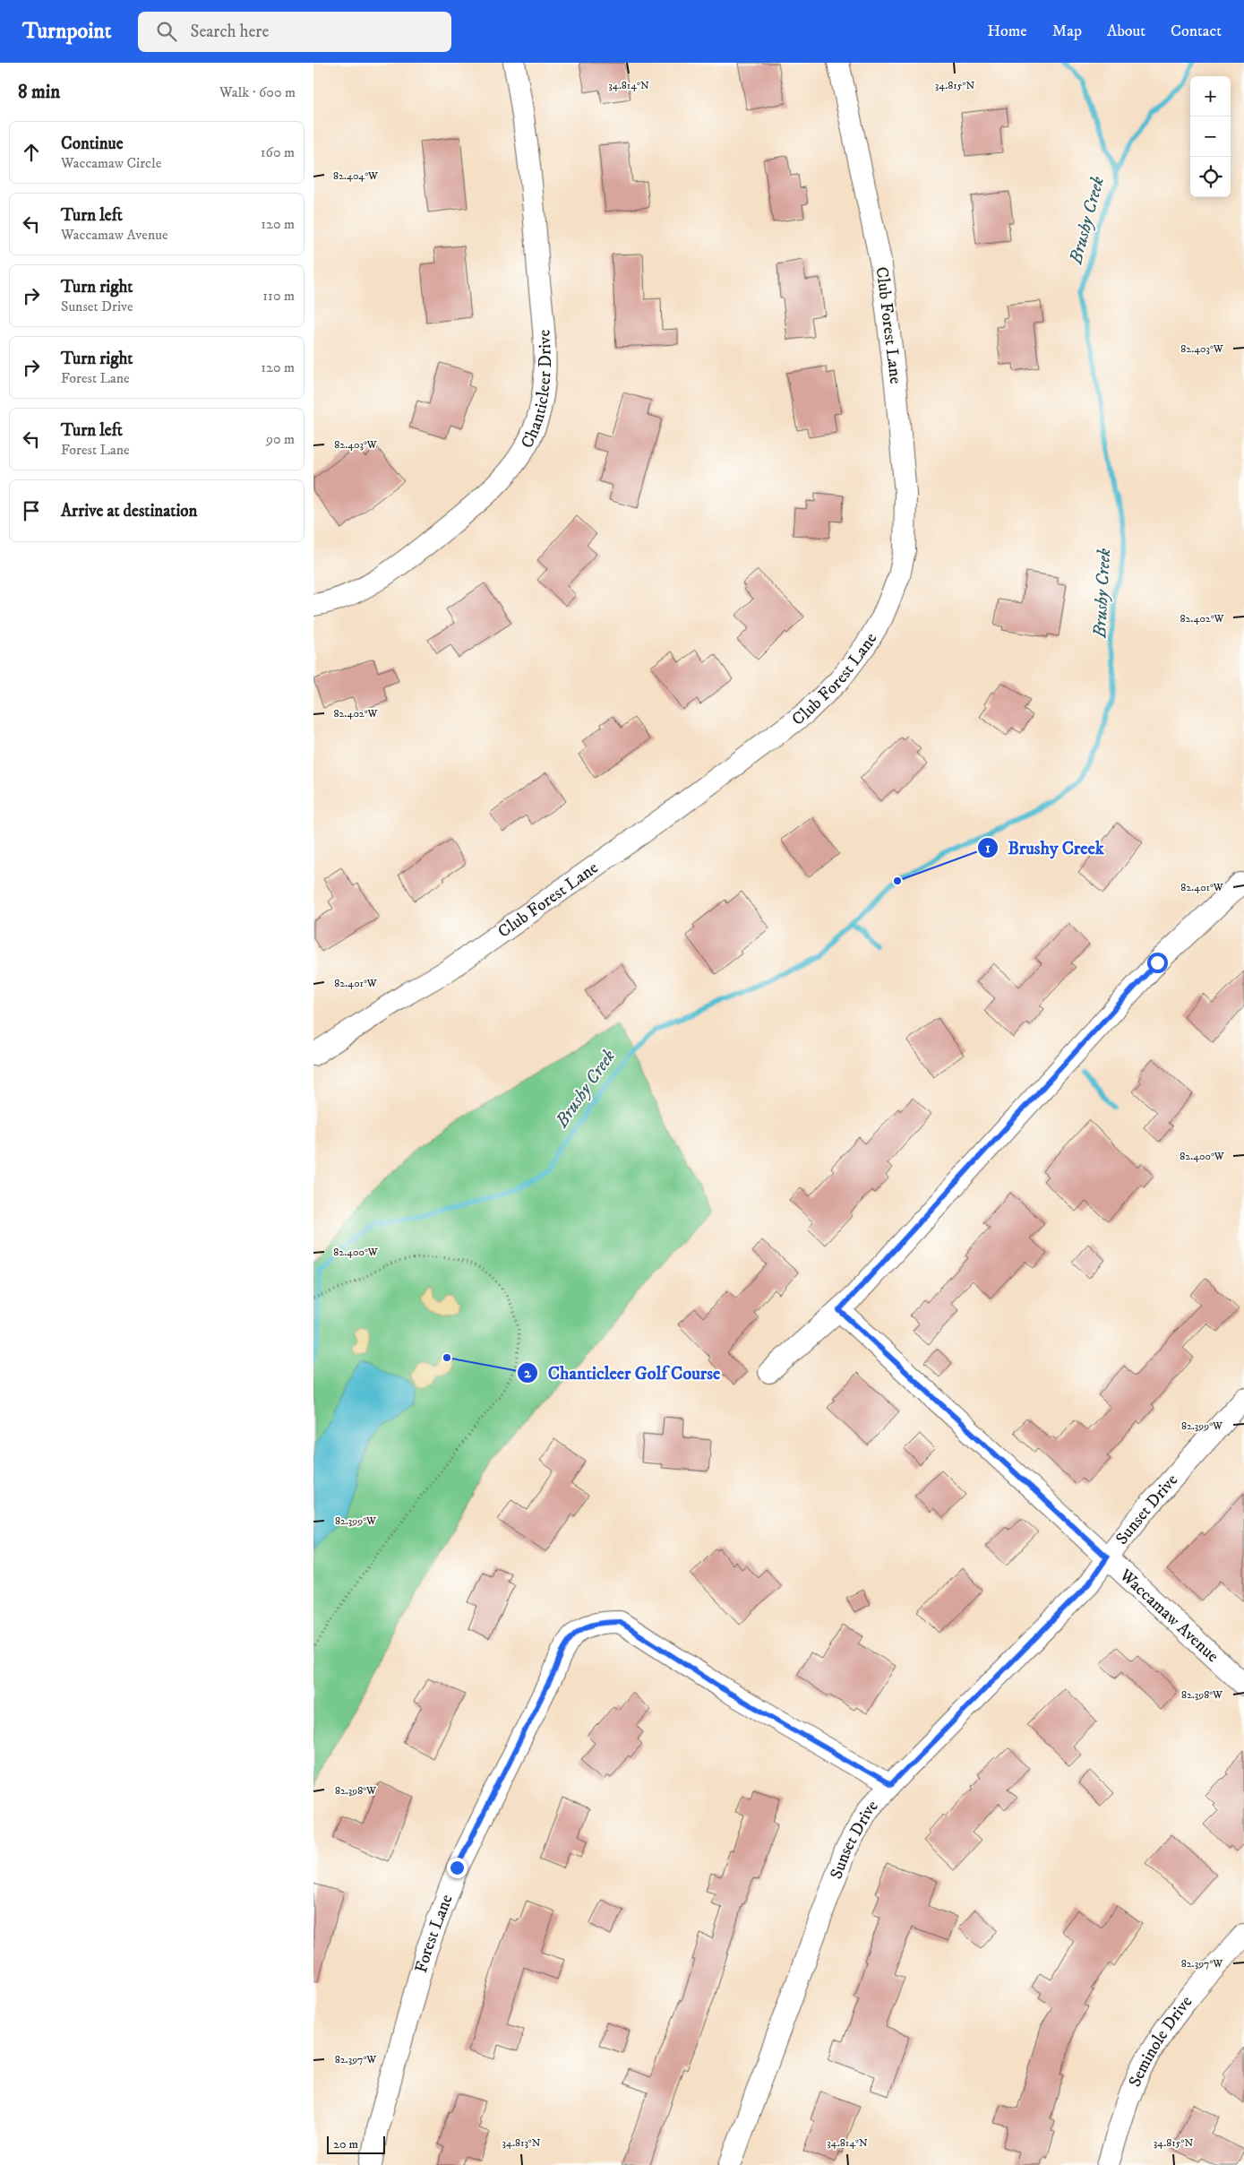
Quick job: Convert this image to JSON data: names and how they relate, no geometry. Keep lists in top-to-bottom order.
{
  "streets": {
    "street": [
      "Club Forest Lane",
      "Chanticleer Drive",
      "Sunset Drive",
      "Waccamaw Avenue",
      "Forest Lane",
      "Seminole Drive"
    ]
  },
  "crossings": [
    ["Sunset Drive", "Waccamaw Avenue"],
    ["Sunset Drive", "Forest Lane"]
  ],
  "water": ["Brushy Creek"],
  "places": ["Brushy Creek", "Chanticleer Golf Course"],
  "scale_bar": "20 m",
  "page": {
    "header": "Turnpoint",
    "search": "Search here",
    "nav": [
      "Home",
      "Map",
      "About",
      "Contact"
    ],
    "heading": ["8 min", "Walk · 600 m"],
    "map_buttons": ["+", "−"],
    "list": [
      ["Continue", "Waccamaw Circle", "160 m"],
      ["Turn left", "Waccamaw Avenue", "120 m"],
      ["Turn right", "Sunset Drive", "110 m"],
      ["Turn right", "Forest Lane", "120 m"],
      ["Turn left", "Forest Lane", "90 m"],
      "Arrive at destination"
    ],
    "scale": "20 m"
  },
  "coordinates": [
    "34.814°N",
    "34.815°N",
    "82.404°W",
    "82.403°W",
    "82.402°W",
    "82.401°W",
    "82.400°W",
    "82.399°W",
    "82.398°W",
    "82.397°W",
    "34.813°N"
  ]
}
